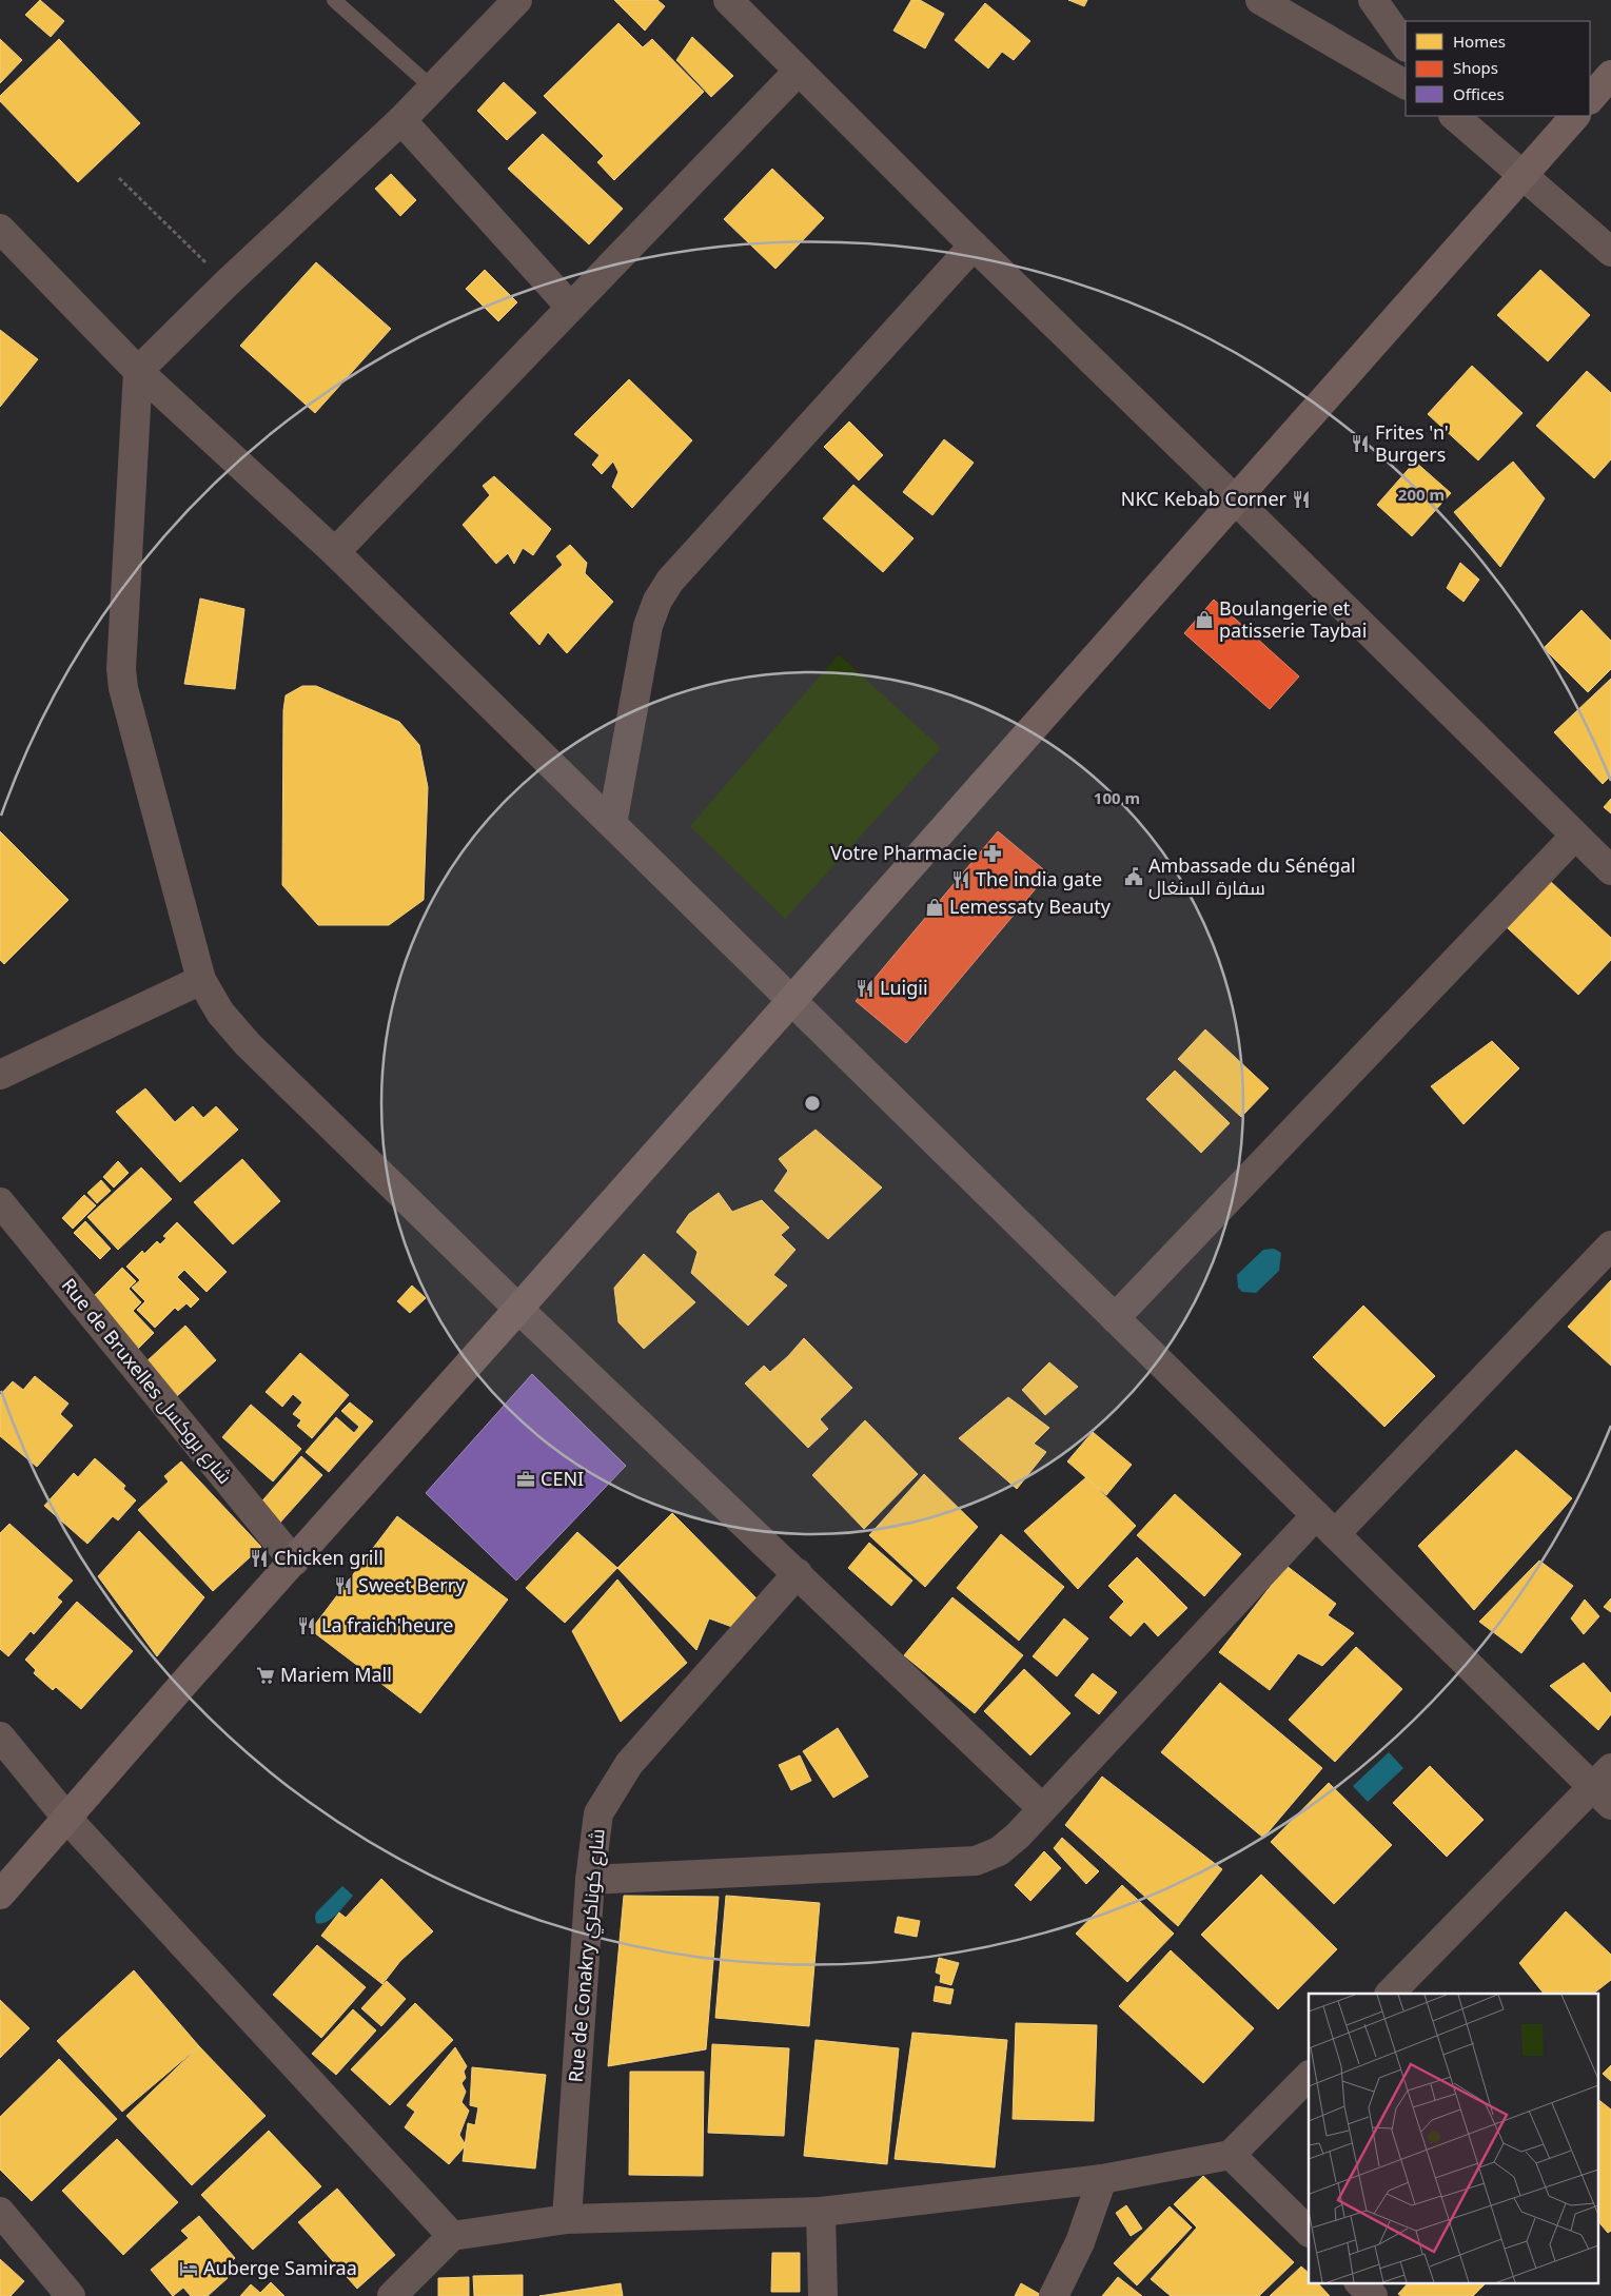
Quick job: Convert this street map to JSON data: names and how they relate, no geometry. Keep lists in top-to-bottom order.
{
  "streets": {
    "street": ["Rue de Bruxelles شارع بروكسل", "Rue de Conakry شارع كوناكري"]
  },
  "places": {
    "restaurant": [
      "Frites 'n' Burgers",
      "NKC Kebab Corner",
      "The india gate",
      "Luigii",
      "Chicken grill",
      "Sweet Berry",
      "La fraich'heure"
    ],
    "shop": ["Boulangerie et patisserie Taybai", "Lemessaty Beauty"],
    "pharmacy": ["Votre Pharmacie"],
    "public building": ["Ambassade du Sénégal سفارة السنغال"],
    "office": ["CENI"],
    "supermarket": ["Mariem Mall"],
    "hotel": ["Auberge Samiraa"]
  },
  "legend": ["Homes", "Shops", "Offices"],
  "rings": ["200 m", "100 m"]
}
